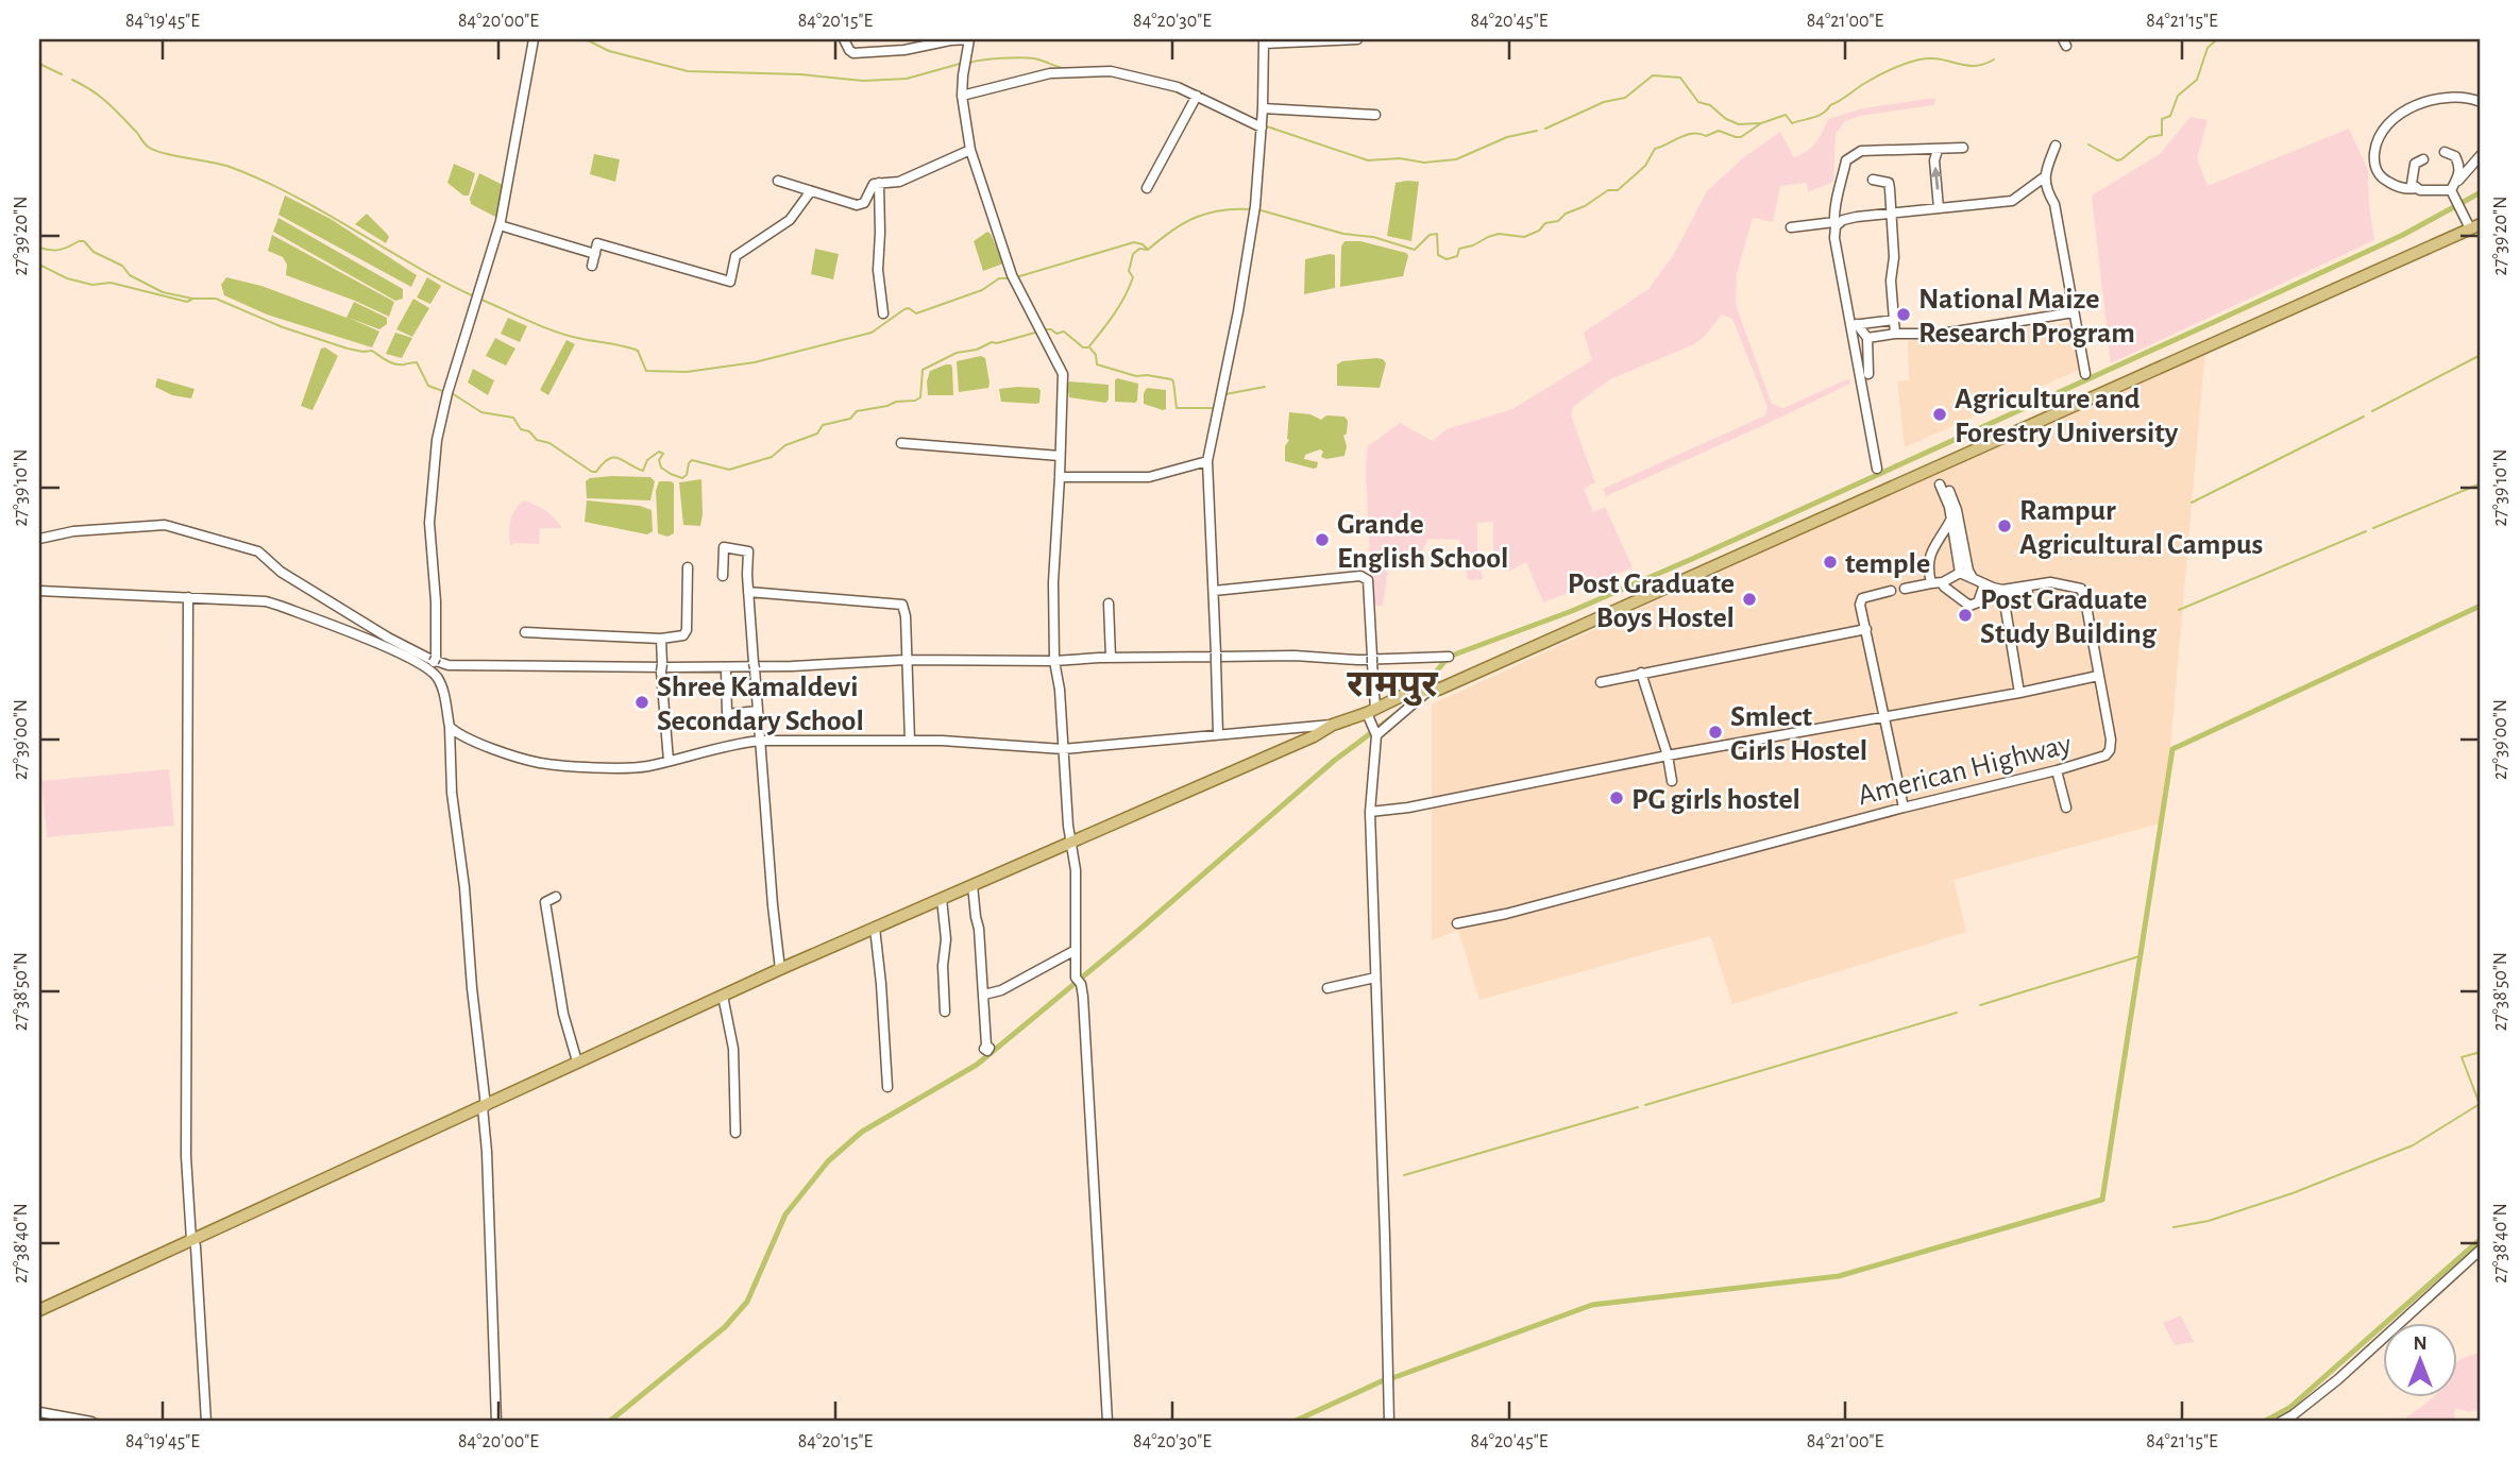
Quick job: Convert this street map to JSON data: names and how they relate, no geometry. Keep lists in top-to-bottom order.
{
  "streets": {
    "street": ["American Highway"]
  },
  "districts": ["रामपुर"],
  "places": [
    "National Maize Research Program",
    "Agriculture and Forestry University",
    "Rampur Agricultural Campus",
    "Grande English School",
    "temple",
    "Post Graduate Boys Hostel",
    "Post Graduate Study Building",
    "Shree Kamaldevi Secondary School",
    "Smlect Girls Hostel",
    "PG girls hostel"
  ],
  "north": "top",
  "coordinates": [
    "84°19'45\"E",
    "84°20'00\"E",
    "84°20'15\"E",
    "84°20'30\"E",
    "84°20'45\"E",
    "84°21'00\"E",
    "84°21'15\"E",
    "27°39'20\"N",
    "27°39'10\"N",
    "27°39'00\"N",
    "27°38'50\"N",
    "27°38'40\"N"
  ]
}
